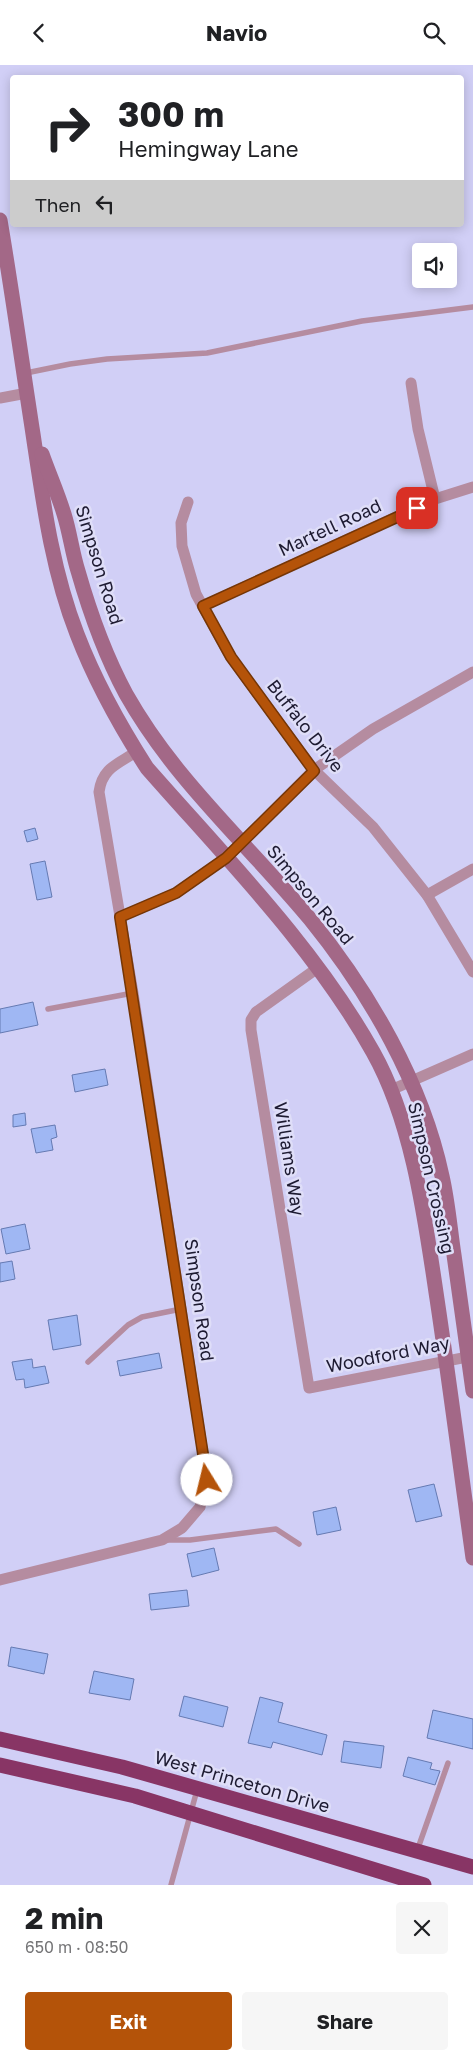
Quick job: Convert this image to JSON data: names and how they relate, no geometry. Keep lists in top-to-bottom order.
{
  "streets": {
    "highway": ["West Princeton Drive"],
    "street": [
      "Martell Road",
      "Simpson Road",
      "Buffalo Drive",
      "Williams Way",
      "Simpson Crossing",
      "Woodford Way"
    ]
  },
  "crossings": [
    ["Martell Road", "Buffalo Drive"],
    ["Simpson Road", "Simpson Crossing"],
    ["Simpson Road", "Woodford Way"],
    ["Williams Way", "Simpson Crossing"],
    ["Williams Way", "Woodford Way"],
    ["Simpson Crossing", "Woodford Way"]
  ],
  "page": {
    "header": "Navio",
    "turn": ["300 m", "Hemingway Lane"],
    "then": "Then",
    "heading": ["2 min", "650 m · 08:50"],
    "buttons": ["Exit", "Share"]
  }
}
